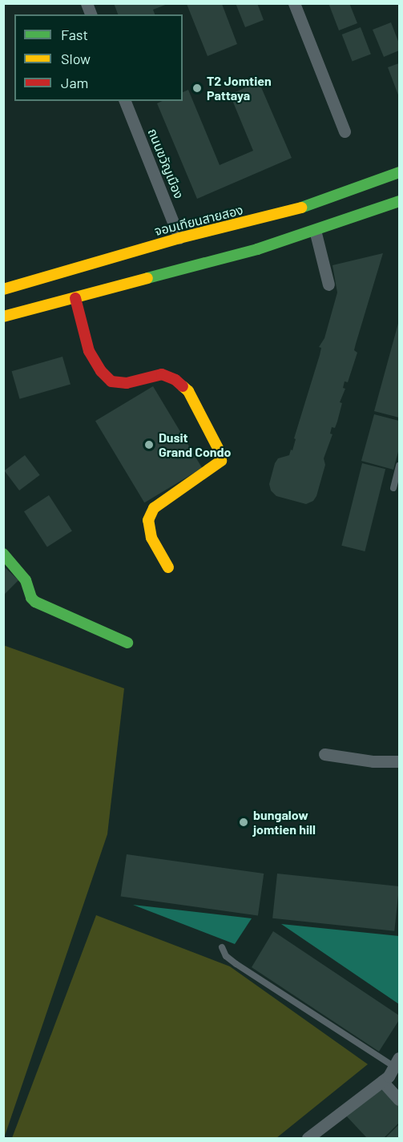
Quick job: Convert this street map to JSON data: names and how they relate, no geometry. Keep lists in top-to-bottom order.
{
  "streets": {
    "main road": ["จอมเทียนสายสอง"],
    "street": ["ถนนขวัญเมือง"]
  },
  "crossings": [
    ["ถนนขวัญเมือง", "จอมเทียนสายสอง"]
  ],
  "places": ["T2 Jomtien Pattaya", "Dusit Grand Condo", "bungalow jomtien hill"],
  "legend": ["Fast", "Slow", "Jam"]
}
